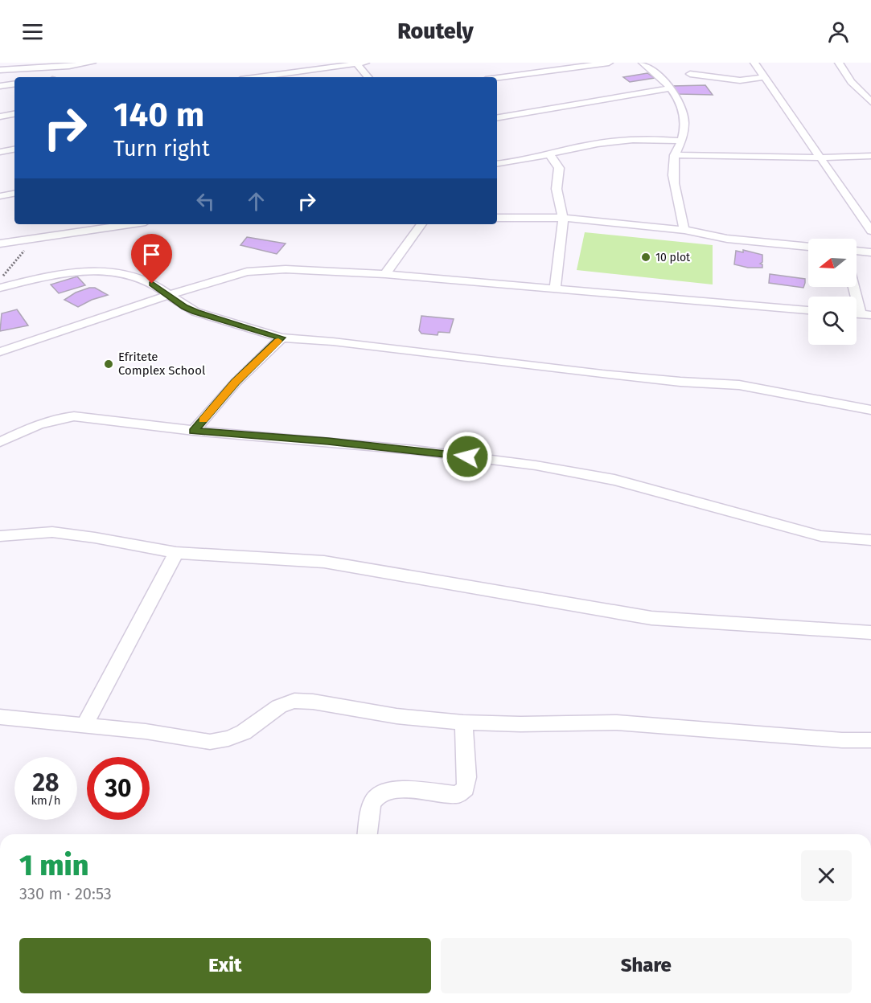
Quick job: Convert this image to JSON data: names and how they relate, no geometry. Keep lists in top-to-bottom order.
{
  "places": ["10 plot", "Efritete Complex School"],
  "north": "left",
  "page": {
    "header": "Routely",
    "turn": ["140 m", "Turn right"],
    "speed": "28 km/h",
    "limit": "30",
    "heading": ["1 min", "330 m · 20:53"],
    "buttons": ["Exit", "Share"]
  }
}
